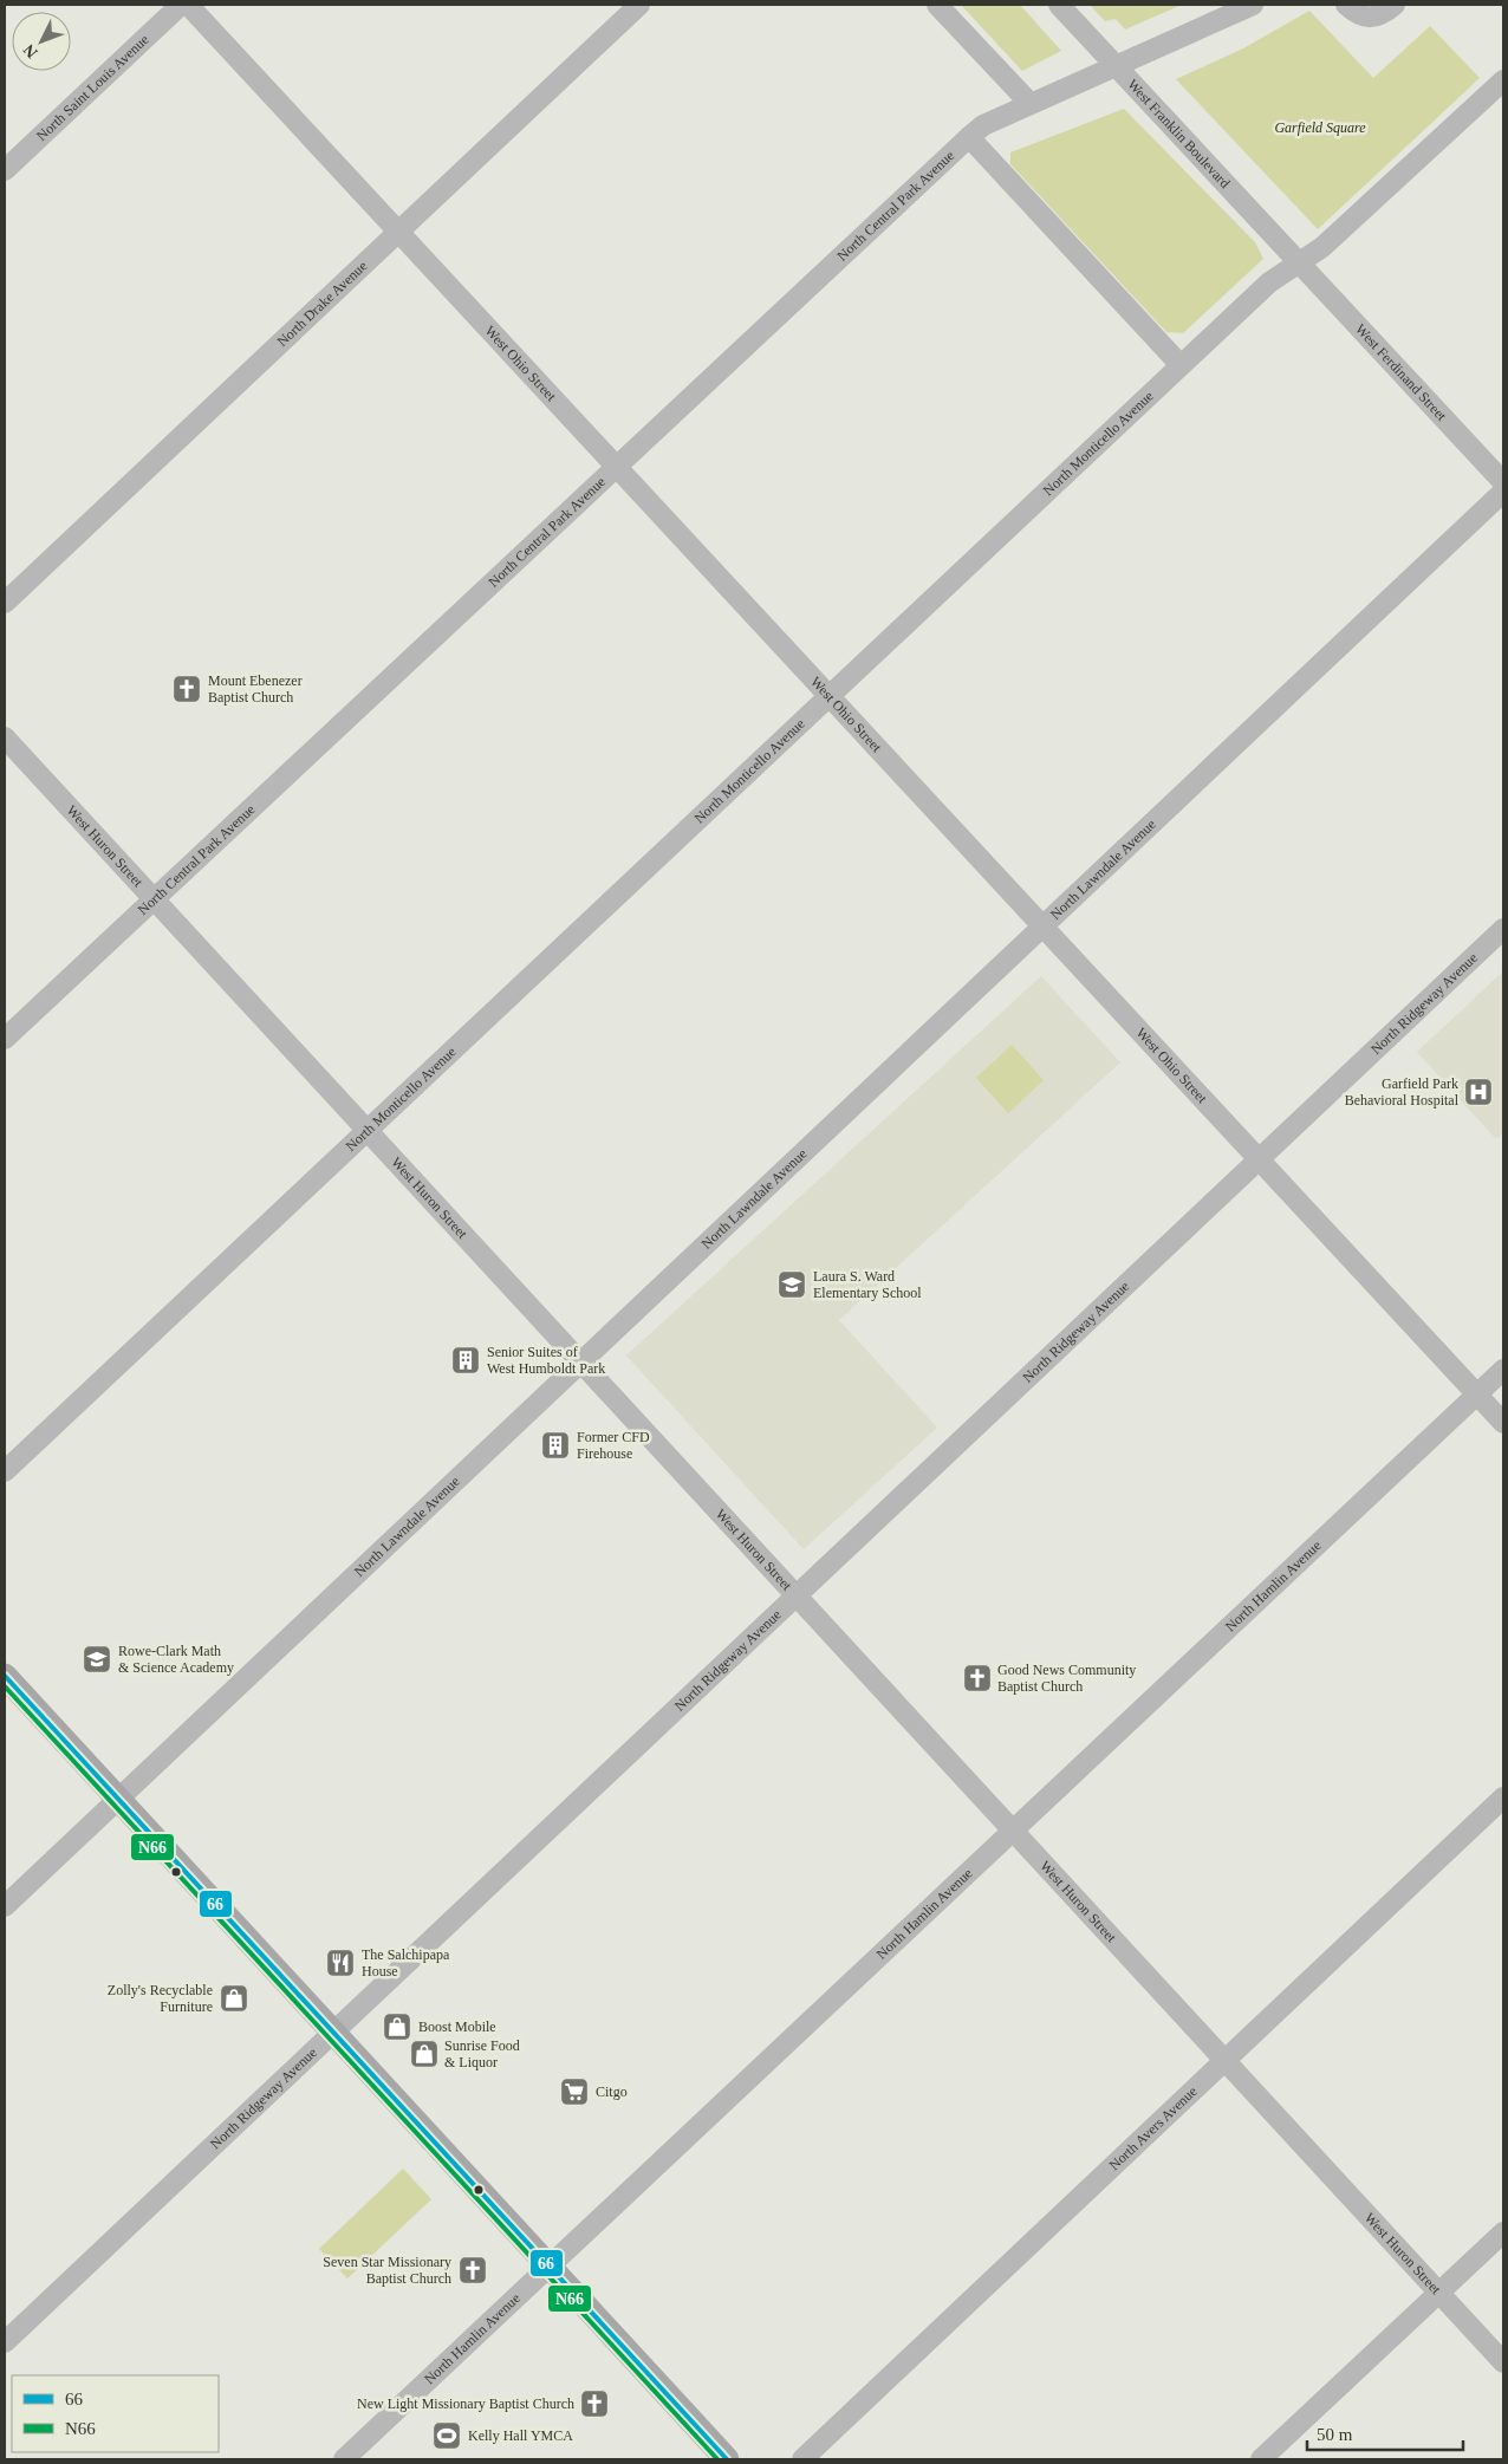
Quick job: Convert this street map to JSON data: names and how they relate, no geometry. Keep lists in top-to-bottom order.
{
  "streets": {
    "street": [
      "North Saint Louis Avenue",
      "West Franklin Boulevard",
      "North Central Park Avenue",
      "North Drake Avenue",
      "West Ohio Street",
      "West Ferdinand Street",
      "North Monticello Avenue",
      "West Huron Street",
      "North Lawndale Avenue",
      "North Ridgeway Avenue",
      "North Hamlin Avenue",
      "North Avers Avenue"
    ]
  },
  "crossings": [
    ["West Franklin Boulevard", "North Central Park Avenue"],
    ["West Franklin Boulevard", "West Ferdinand Street"],
    ["West Franklin Boulevard", "North Monticello Avenue"],
    ["North Central Park Avenue", "West Ohio Street"],
    ["North Central Park Avenue", "West Huron Street"],
    ["North Drake Avenue", "West Ohio Street"],
    ["West Ohio Street", "North Monticello Avenue"],
    ["West Ohio Street", "North Lawndale Avenue"],
    ["West Ohio Street", "North Ridgeway Avenue"],
    ["West Ohio Street", "North Hamlin Avenue"],
    ["West Ferdinand Street", "North Monticello Avenue"],
    ["North Monticello Avenue", "West Huron Street"],
    ["West Huron Street", "North Lawndale Avenue"],
    ["West Huron Street", "North Ridgeway Avenue"],
    ["West Huron Street", "North Hamlin Avenue"],
    ["West Huron Street", "North Avers Avenue"]
  ],
  "parks": ["Garfield Square"],
  "places": {
    "church": [
      "Mount Ebenezer Baptist Church",
      "Good News Community Baptist Church",
      "Seven Star Missionary Baptist Church",
      "New Light Missionary Baptist Church"
    ],
    "hospital": ["Garfield Park Behavioral Hospital"],
    "school or university": ["Laura S. Ward Elementary School", "Rowe-Clark Math & Science Academy"],
    "building": ["Senior Suites of West Humboldt Park", "Former CFD Firehouse"],
    "restaurant": ["The Salchipapa House"],
    "shop": ["Zolly's Recyclable Furniture", "Boost Mobile", "Sunrise Food & Liquor"],
    "supermarket": ["Citgo"],
    "sports": ["Kelly Hall YMCA"]
  },
  "lines": ["transit line 66", "transit line N66"],
  "legend": ["66", "N66"],
  "scale_bar": "50 m",
  "north": "bottom left"
}
